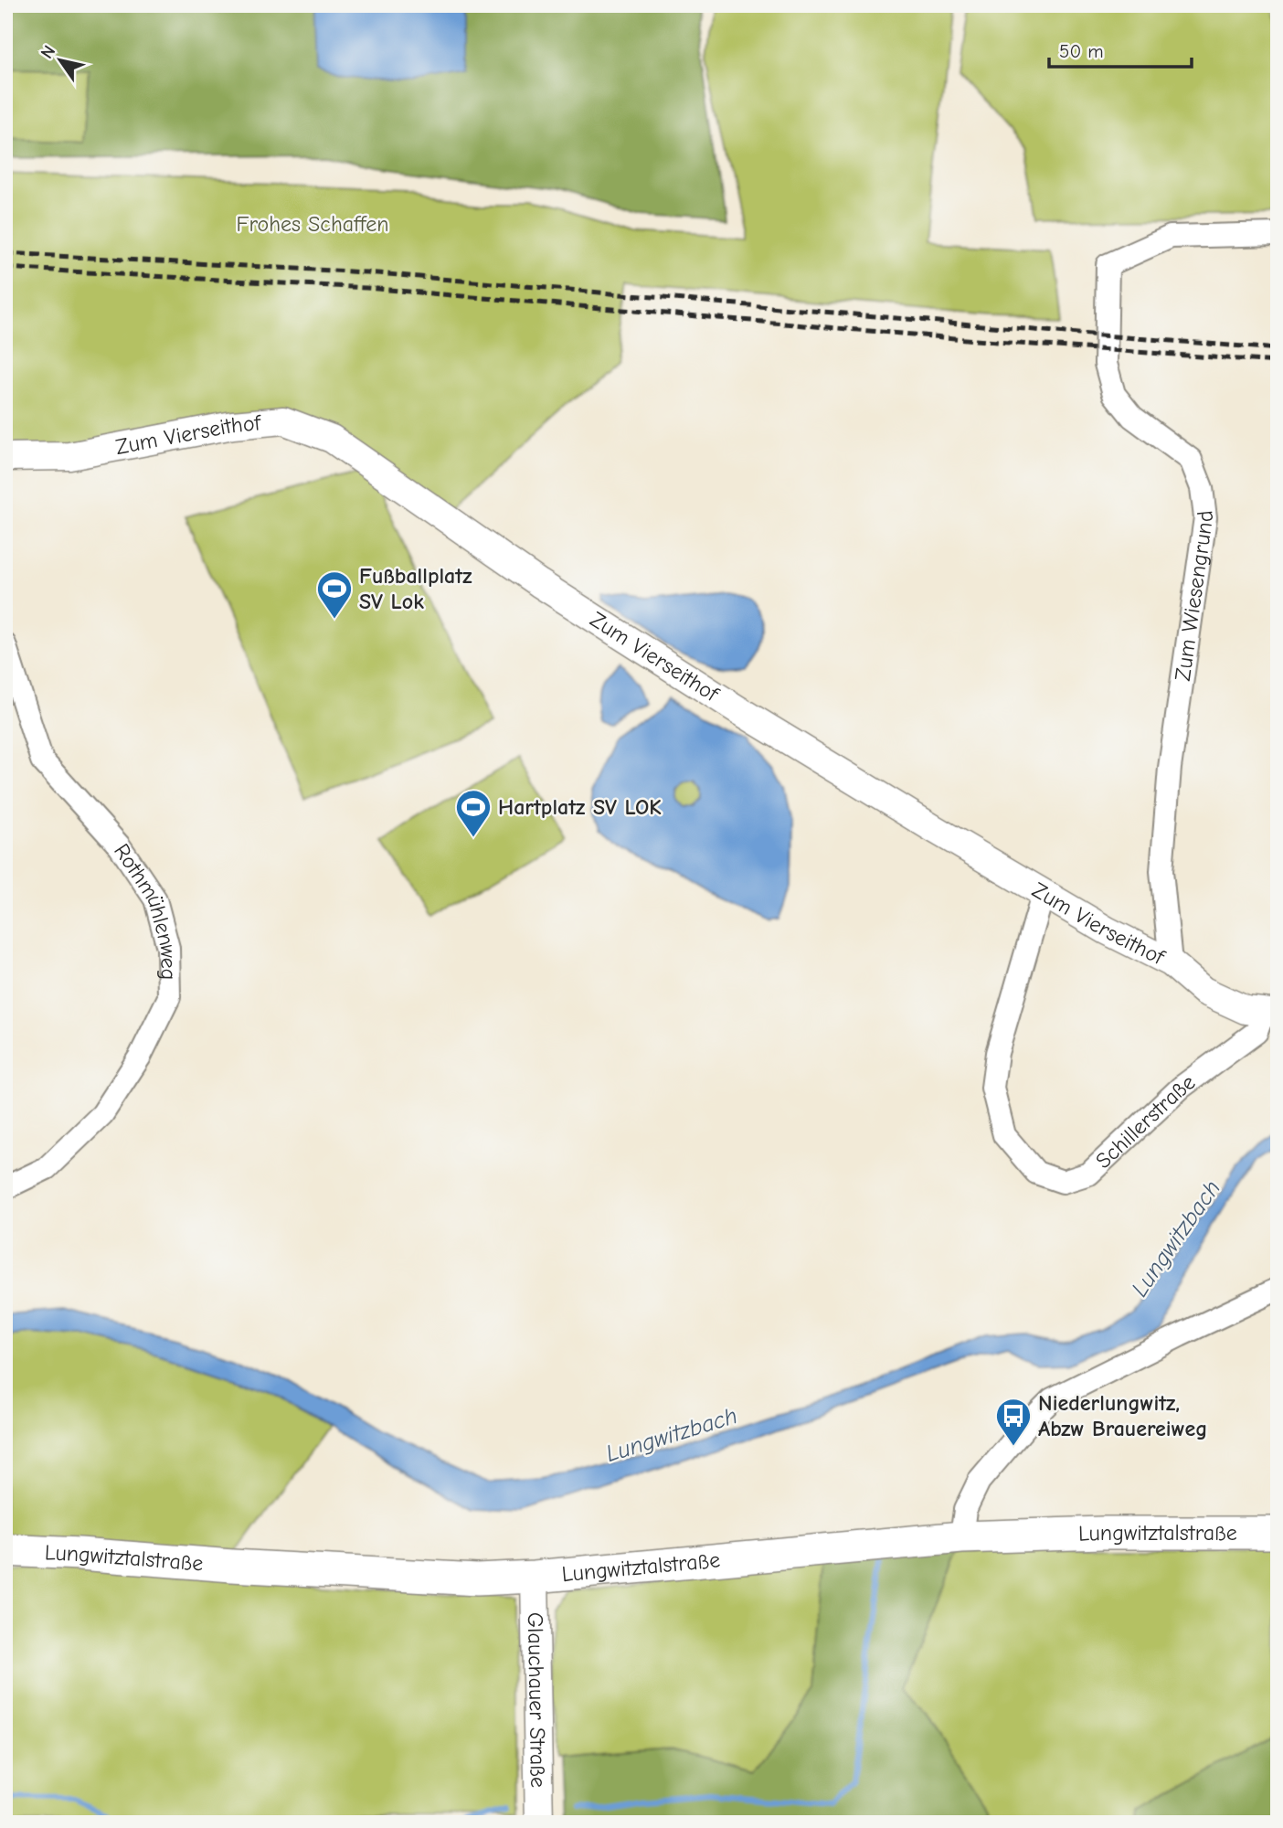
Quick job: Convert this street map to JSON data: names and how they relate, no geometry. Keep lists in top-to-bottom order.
{
  "streets": {
    "main road": ["Lungwitztalstraße"],
    "street": [
      "Zum Vierseithof",
      "Zum Wiesengrund",
      "Rothmühlenweg",
      "Schillerstraße",
      "Glauchauer Straße"
    ]
  },
  "crossings": [
    ["Zum Vierseithof", "Zum Wiesengrund"],
    ["Zum Vierseithof", "Schillerstraße"],
    ["Lungwitztalstraße", "Glauchauer Straße"]
  ],
  "water": ["Lungwitzbach"],
  "parks": ["Frohes Schaffen"],
  "places": {
    "sports": ["Fußballplatz SV Lok", "Hartplatz SV LOK"],
    "bus stop": ["Niederlungwitz, Abzw Brauereiweg"]
  },
  "scale_bar": "50 m",
  "north": "top left"
}
